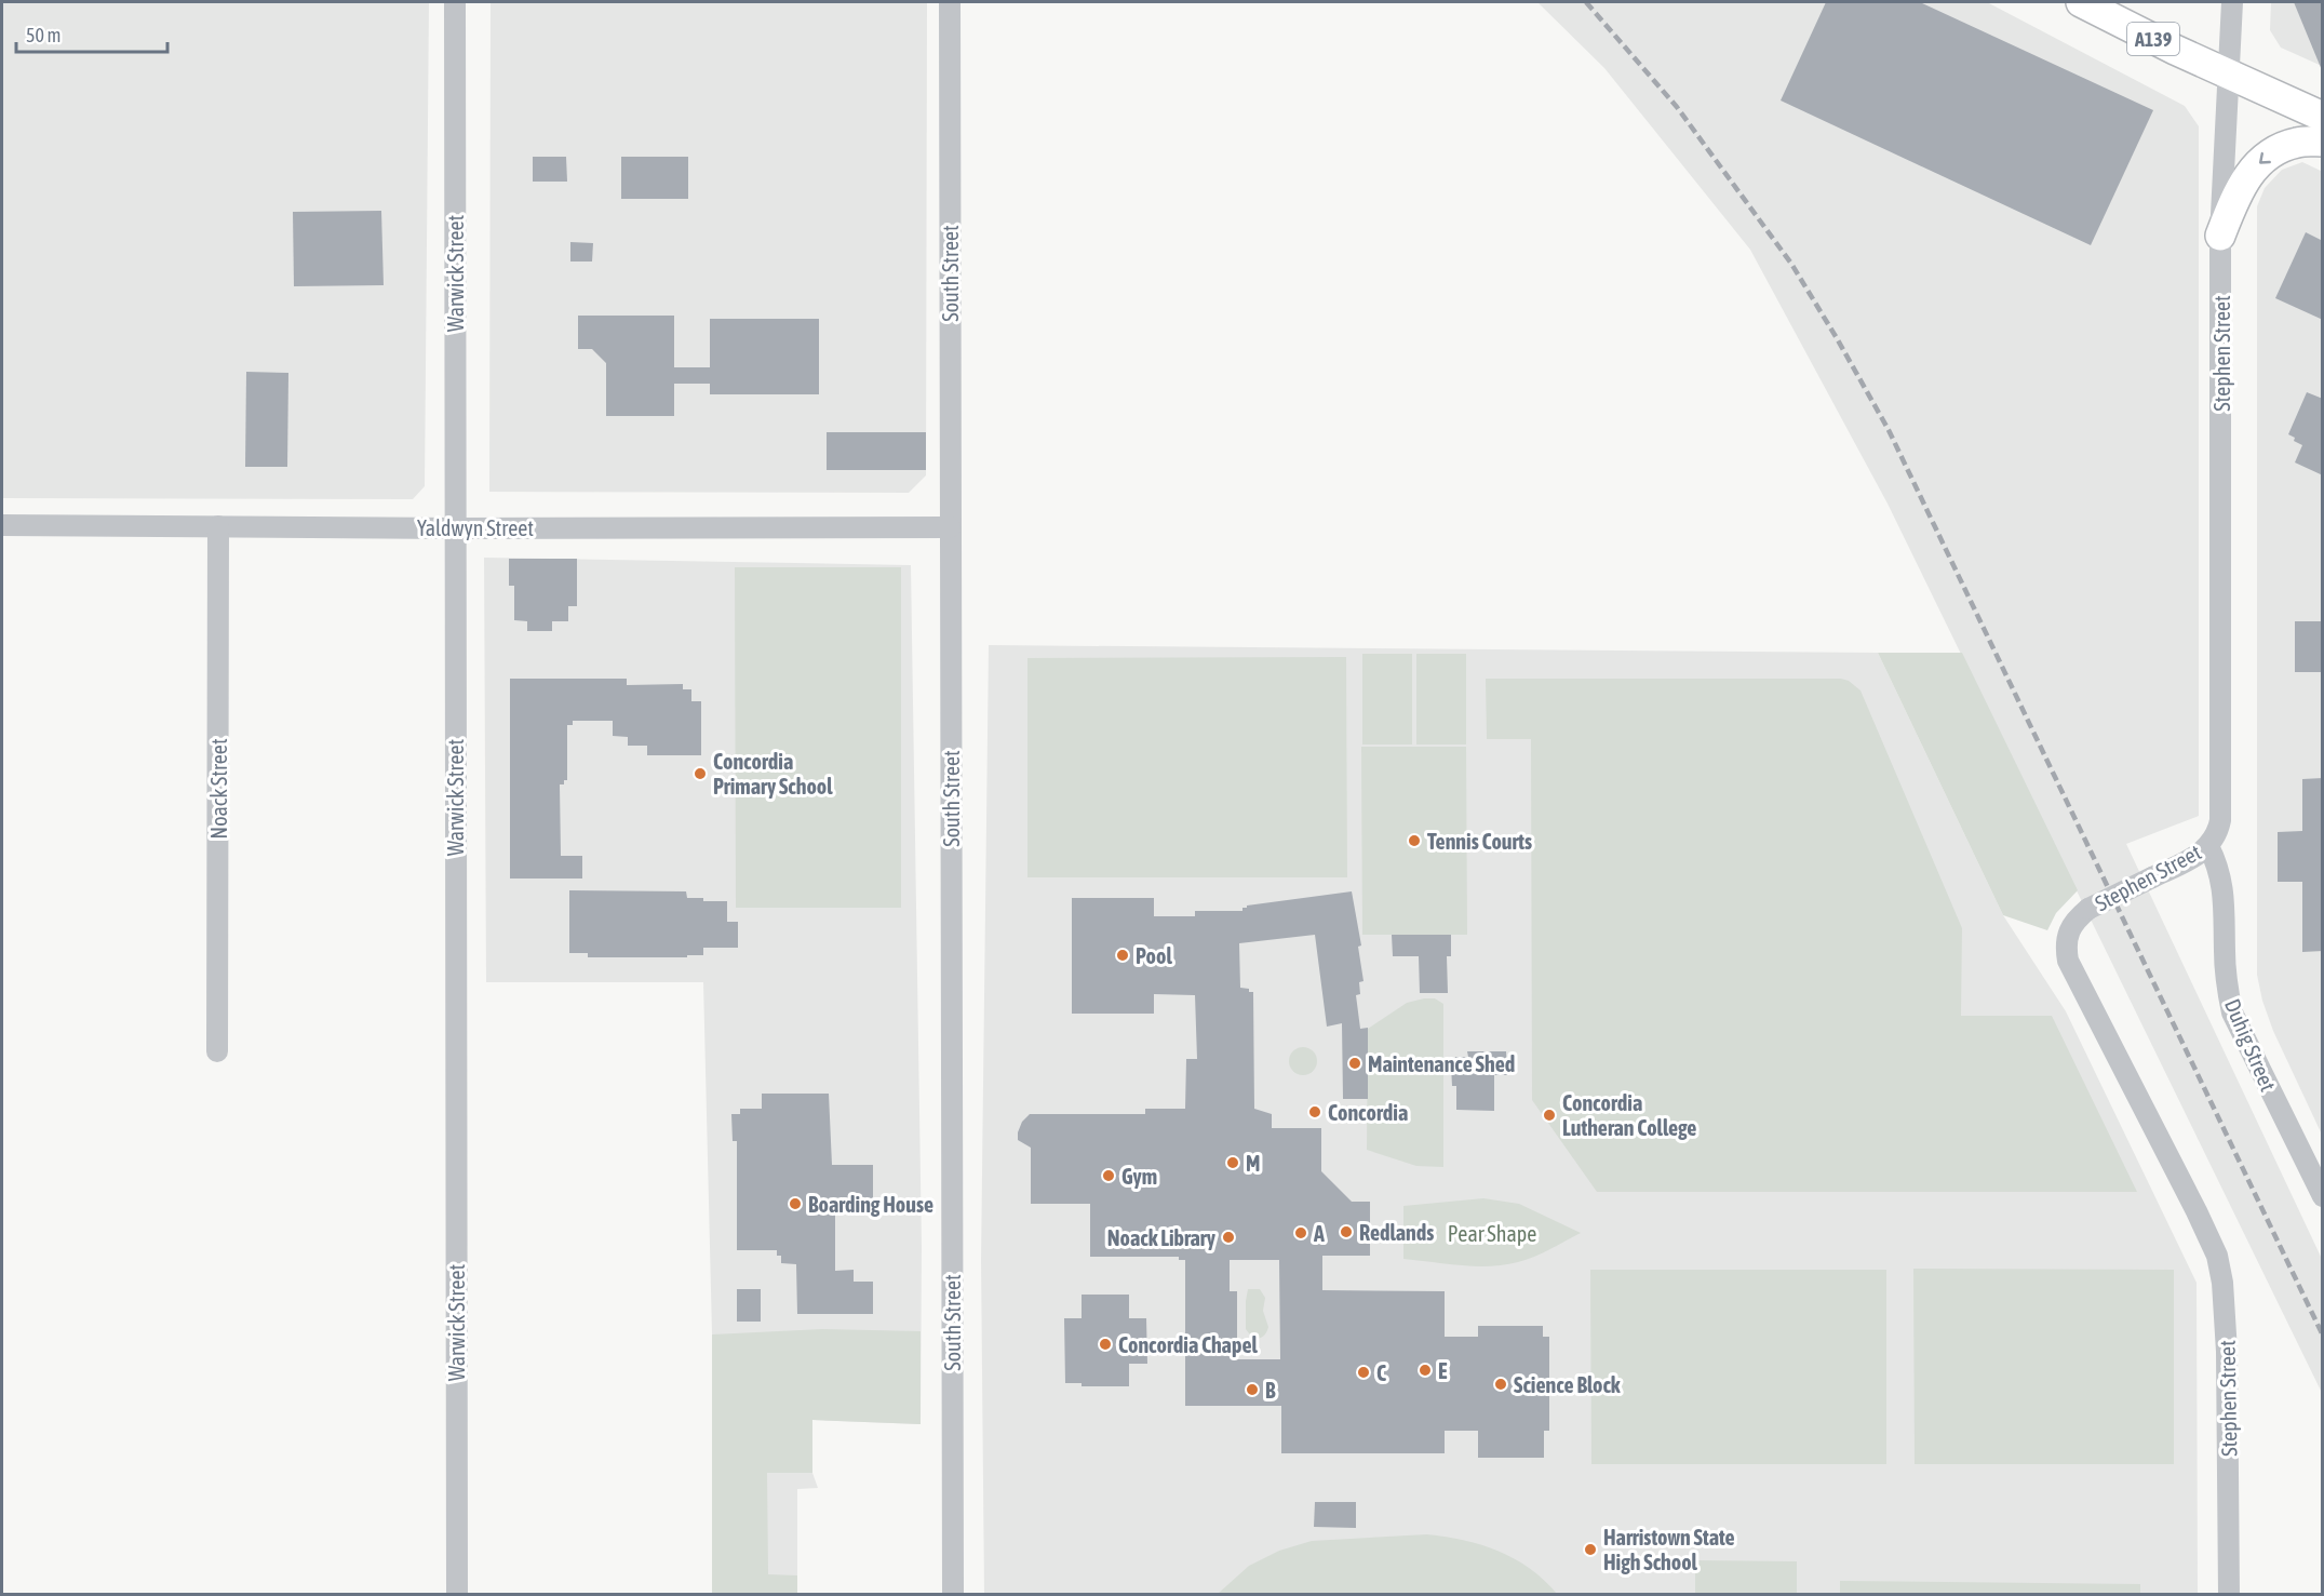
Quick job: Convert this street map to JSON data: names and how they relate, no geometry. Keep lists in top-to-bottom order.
{
  "streets": {
    "highway": ["A139"],
    "street": [
      "Warwick Street",
      "South Street",
      "Stephen Street",
      "Yaldwyn Street",
      "Noack Street",
      "Duhig Street"
    ]
  },
  "crossings": [
    ["A139", "Stephen Street"],
    ["Warwick Street", "Yaldwyn Street"],
    ["South Street", "Yaldwyn Street"],
    ["Stephen Street", "Duhig Street"],
    ["Yaldwyn Street", "Noack Street"]
  ],
  "parks": ["Pear Shape"],
  "places": [
    "Concordia Primary School",
    "Tennis Courts",
    "Pool",
    "Maintenance Shed",
    "Concordia",
    "Concordia Lutheran College",
    "M",
    "Gym",
    "Boarding House",
    "Redlands",
    "A",
    "Noack Library",
    "Concordia Chapel",
    "E",
    "C",
    "Science Block",
    "B",
    "Harristown State High School"
  ],
  "scale_bar": "50 m"
}
